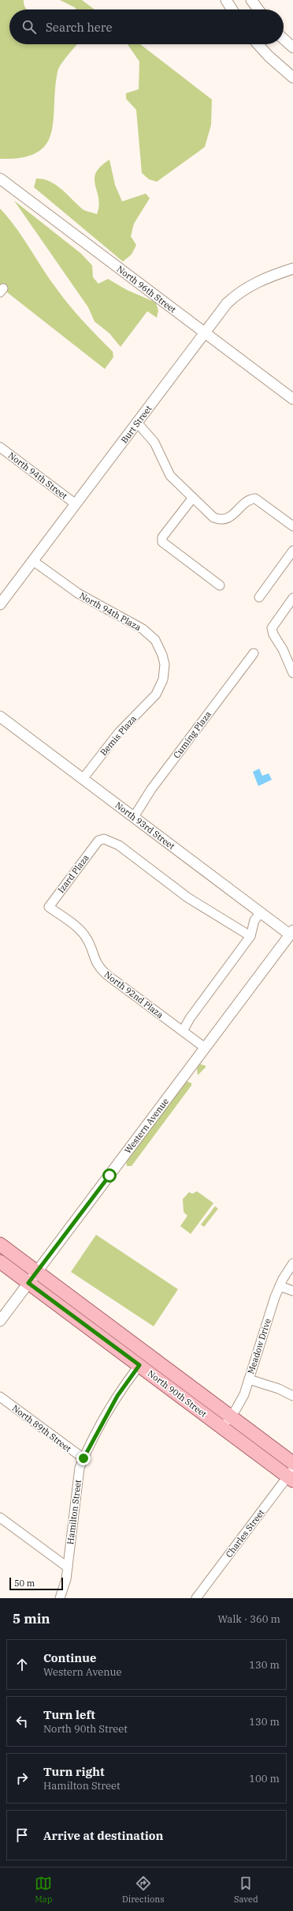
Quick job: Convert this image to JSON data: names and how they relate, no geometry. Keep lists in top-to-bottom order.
{
  "streets": {
    "main road": ["North 90th Street"],
    "street": [
      "North 96th Street",
      "Burt Street",
      "North 94th Street",
      "North 94th Plaza",
      "Cuming Plaza",
      "Bemis Plaza",
      "North 93rd Street",
      "Izard Plaza",
      "North 92nd Plaza",
      "Western Avenue",
      "Meadow Drive",
      "North 89th Street",
      "Hamilton Street",
      "Charles Street"
    ]
  },
  "crossings": [
    ["North 96th Street", "Burt Street"],
    ["Burt Street", "North 94th Street"],
    ["Burt Street", "North 94th Plaza"],
    ["North 94th Plaza", "Bemis Plaza"],
    ["Cuming Plaza", "North 93rd Street"],
    ["Bemis Plaza", "North 93rd Street"],
    ["North 93rd Street", "Western Avenue"],
    ["Izard Plaza", "North 92nd Plaza"],
    ["North 92nd Plaza", "Western Avenue"],
    ["Western Avenue", "North 90th Street"],
    ["Meadow Drive", "North 90th Street"],
    ["North 90th Street", "Hamilton Street"],
    ["North 90th Street", "Charles Street"],
    ["North 89th Street", "Hamilton Street"]
  ],
  "scale_bar": "50 m",
  "page": {
    "search": "Search here",
    "scale": "50 m",
    "heading": ["5 min", "Walk · 360 m"],
    "list": [
      ["Continue", "Western Avenue", "130 m"],
      ["Turn left", "North 90th Street", "130 m"],
      ["Turn right", "Hamilton Street", "100 m"],
      "Arrive at destination"
    ],
    "nav": ["Map", "Directions", "Saved"]
  }
}
